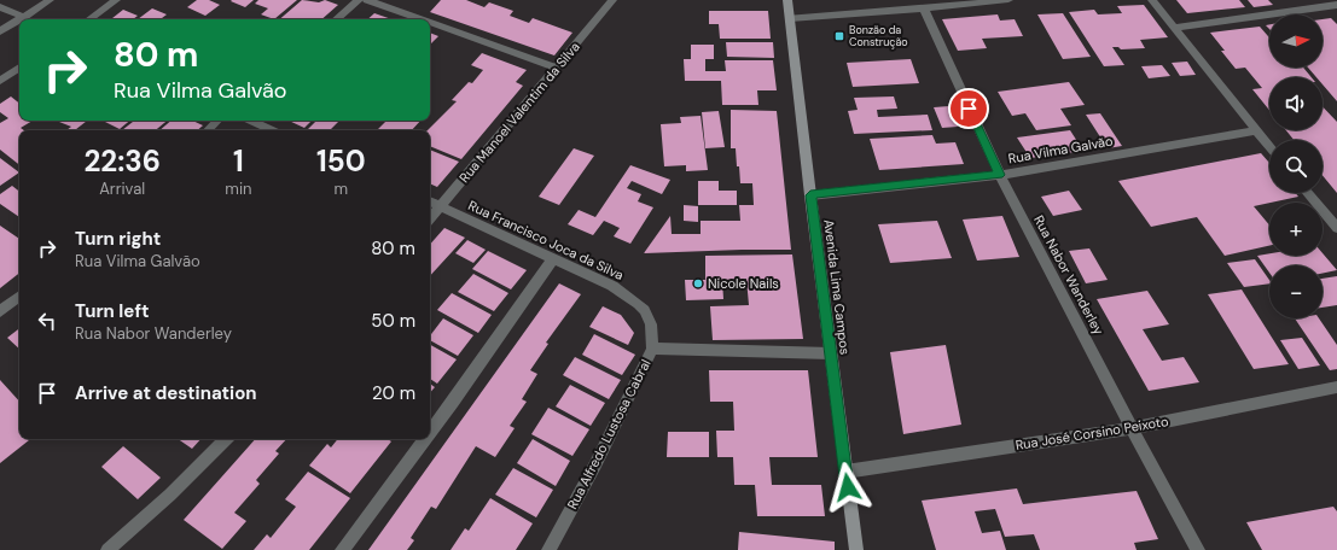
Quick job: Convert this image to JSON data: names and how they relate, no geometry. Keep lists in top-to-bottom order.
{
  "streets": {
    "main road": ["Avenida Lima Campos"],
    "street": [
      "Rua Manoel Valentim da Silva",
      "Rua Vilma Galvão",
      "Rua Francisco Joca da Silva",
      "Rua Nabor Wanderley",
      "Rua José Corsino Peixoto",
      "Rua Alfredo Lustosa Cabral"
    ]
  },
  "crossings": [
    ["Rua Manoel Valentim da Silva", "Rua Francisco Joca da Silva"],
    ["Rua Vilma Galvão", "Rua Nabor Wanderley"],
    ["Rua Vilma Galvão", "Avenida Lima Campos"],
    ["Rua Francisco Joca da Silva", "Rua Alfredo Lustosa Cabral"],
    ["Rua Nabor Wanderley", "Rua José Corsino Peixoto"],
    ["Avenida Lima Campos", "Rua José Corsino Peixoto"]
  ],
  "places": {
    "transit": ["Bonzão da Construção"],
    "other": ["Nicole Nails"]
  },
  "north": "right",
  "page": {
    "map_buttons": ["+", "−"],
    "turn": ["80 m", "Rua Vilma Galvão"],
    "eta": [
      "22:36",
      "Arrival",
      "1",
      "min",
      "150",
      "m"
    ],
    "list": [
      {
        "name": "Turn right",
        "note": "Rua Vilma Galvão",
        "value": "80 m"
      },
      {
        "name": "Turn left",
        "note": "Rua Nabor Wanderley",
        "value": "50 m"
      },
      {
        "name": "Arrive at destination",
        "value": "20 m"
      }
    ]
  }
}
